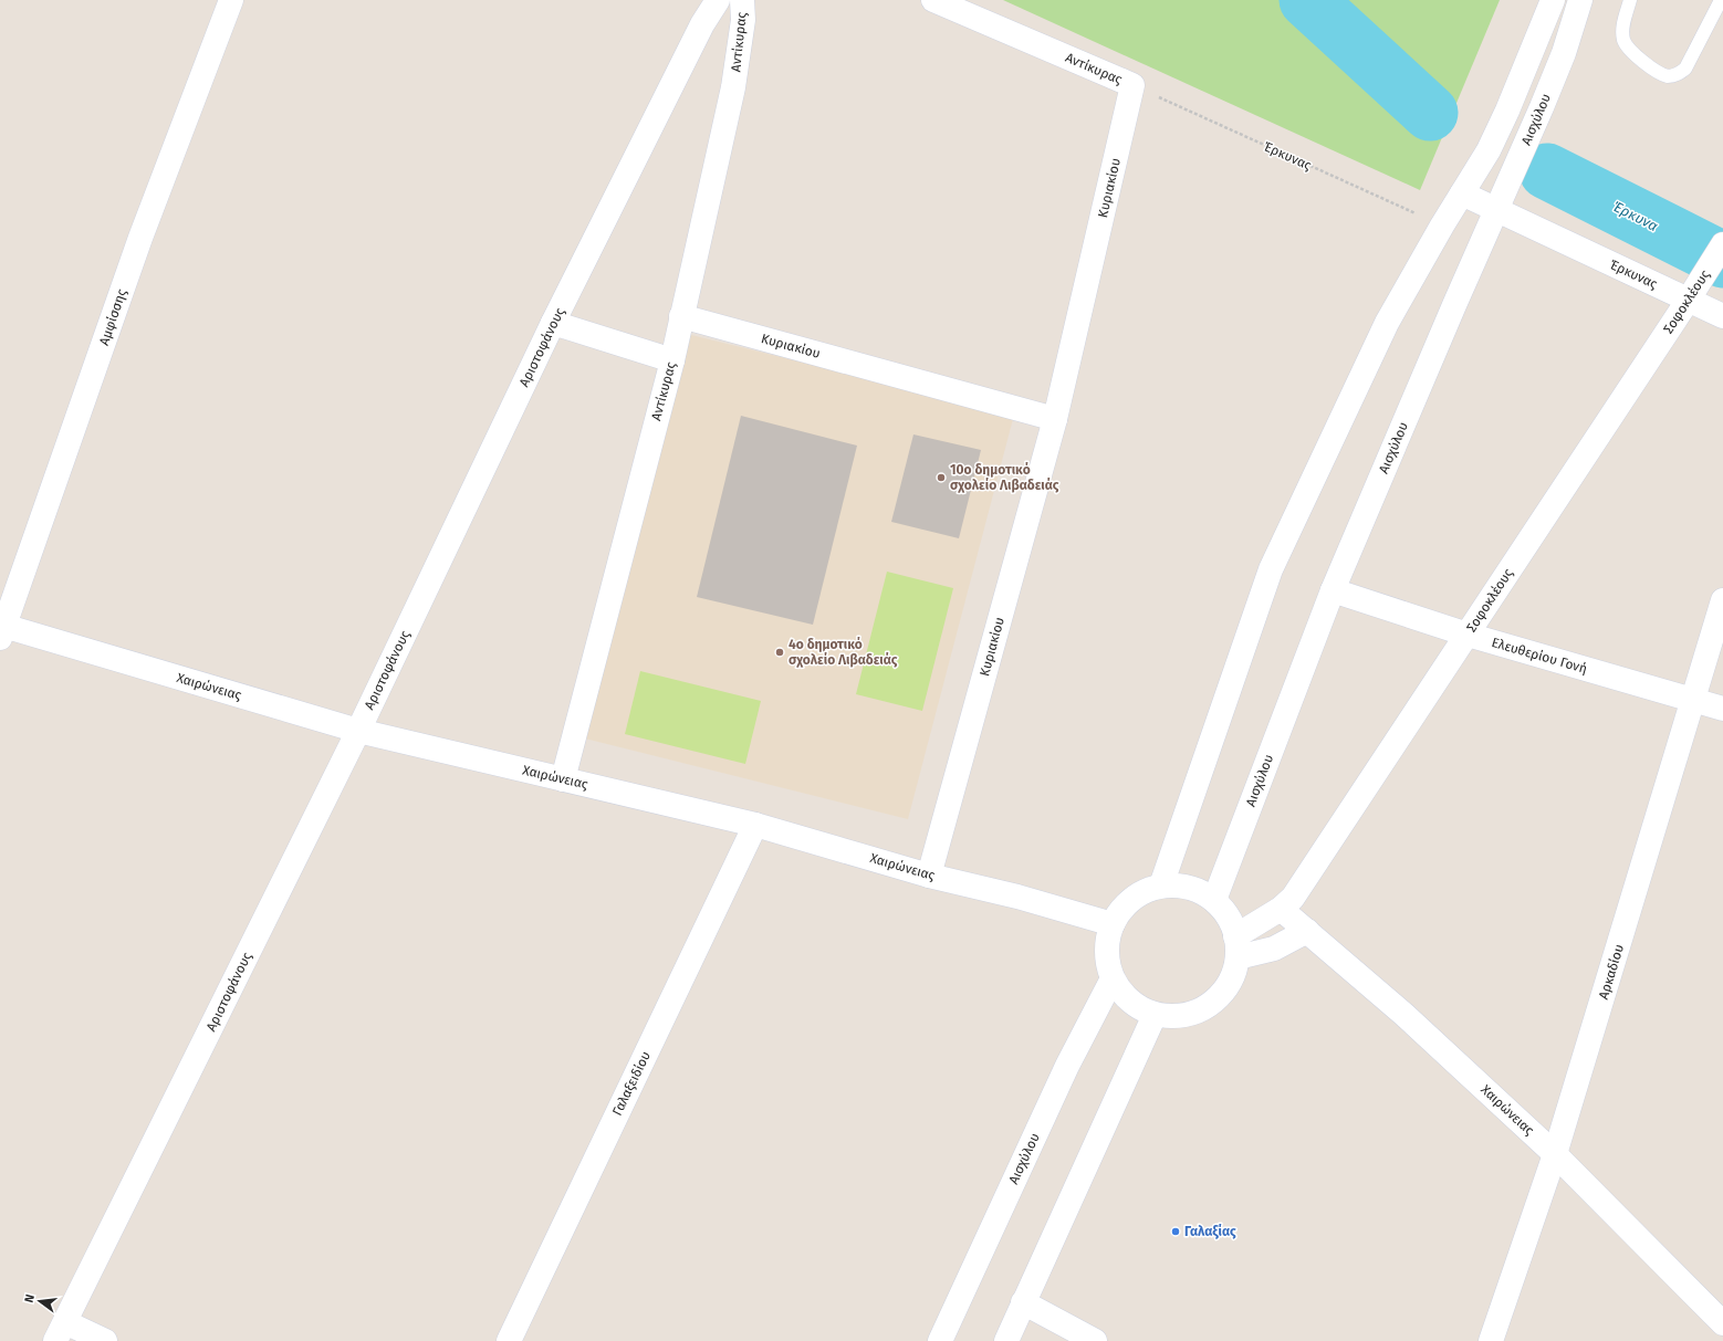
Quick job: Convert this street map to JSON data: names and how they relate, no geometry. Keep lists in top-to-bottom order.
{
  "streets": {
    "street": [
      "Αντίκυρας",
      "Αισχύλου",
      "Έρκυνας",
      "Κυριακίου",
      "Σοφοκλέους",
      "Αμφίσσης",
      "Αριστοφάνους",
      "Ελευθερίου Γονή",
      "Χαιρώνειας",
      "Αρκαδίου",
      "Γαλαξειδίου"
    ]
  },
  "crossings": [
    ["Αντίκυρας", "Έρκυνας"],
    ["Αντίκυρας", "Κυριακίου"],
    ["Αντίκυρας", "Χαιρώνειας"],
    ["Αισχύλου", "Έρκυνας"],
    ["Αισχύλου", "Σοφοκλέους"],
    ["Αισχύλου", "Ελευθερίου Γονή"],
    ["Αισχύλου", "Χαιρώνειας"],
    ["Έρκυνας", "Κυριακίου"],
    ["Έρκυνας", "Σοφοκλέους"],
    ["Κυριακίου", "Χαιρώνειας"],
    ["Σοφοκλέους", "Ελευθερίου Γονή"],
    ["Σοφοκλέους", "Χαιρώνειας"],
    ["Αμφίσσης", "Χαιρώνειας"],
    ["Αριστοφάνους", "Χαιρώνειας"],
    ["Ελευθερίου Γονή", "Αρκαδίου"],
    ["Χαιρώνειας", "Αρκαδίου"],
    ["Χαιρώνειας", "Γαλαξειδίου"]
  ],
  "water": ["Έρκυνα"],
  "places": ["10ο δημοτικό σχολείο Λιβαδειάς", "4ο δημοτικό σχολείο Λιβαδειάς", "Γαλαξίας"],
  "north": "left"
}
